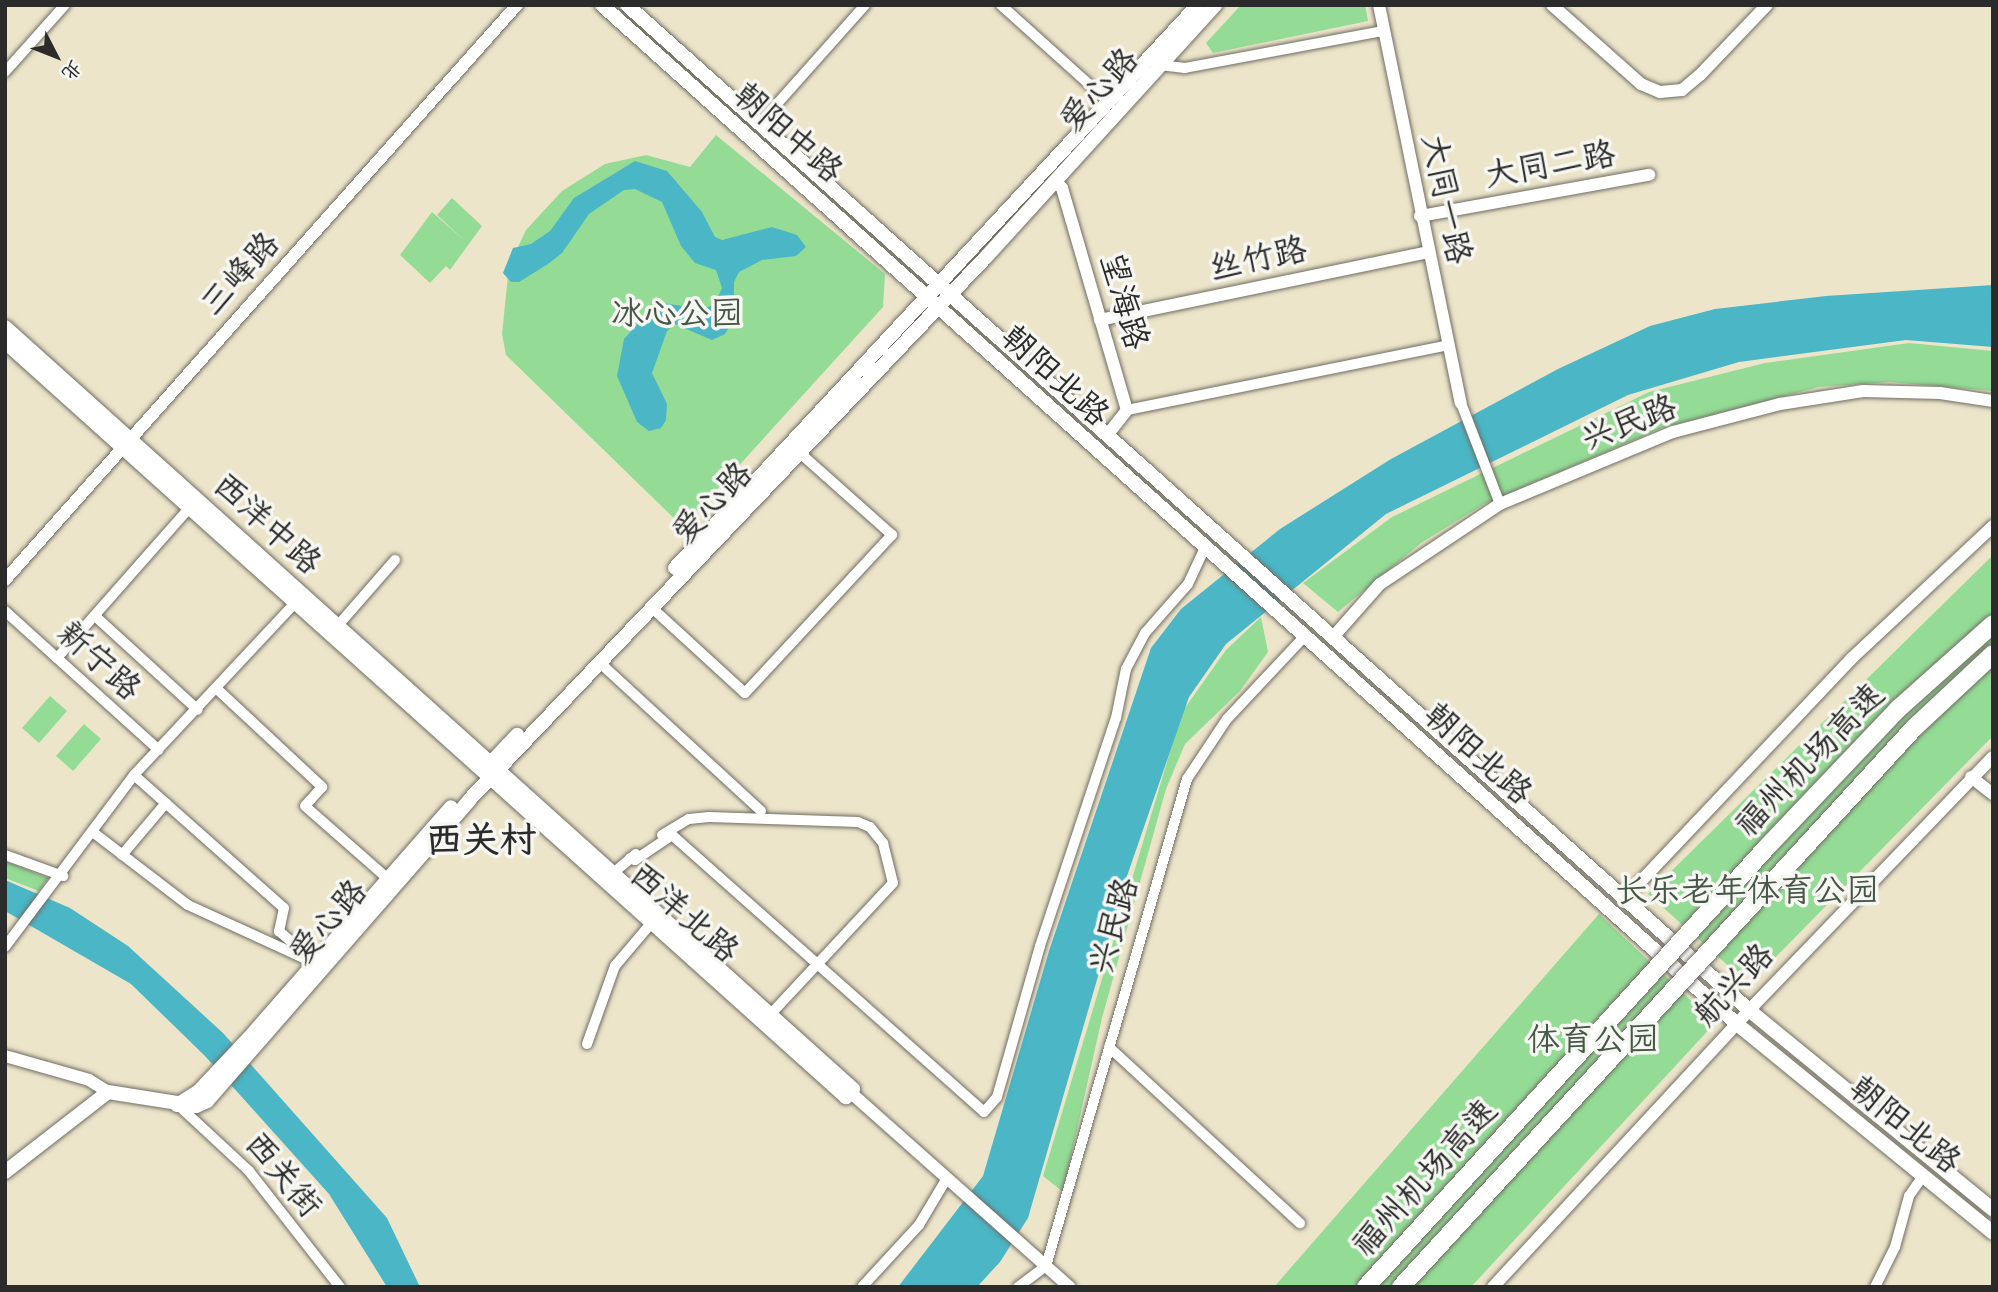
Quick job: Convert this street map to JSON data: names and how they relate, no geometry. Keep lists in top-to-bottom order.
{
  "streets": {
    "highway": ["福州机场高速"],
    "main road": [
      "爱心路",
      "朝阳中路",
      "朝阳北路",
      "西洋中路",
      "西洋北路"
    ],
    "street": [
      "大同二路",
      "大同一路",
      "丝竹路",
      "三峰路",
      "望海路",
      "兴民路",
      "新宁路",
      "航兴路",
      "西关街"
    ]
  },
  "crossings": [
    ["爱心路", "朝阳中路"],
    ["爱心路", "望海路"],
    ["爱心路", "朝阳北路"],
    ["爱心路", "西洋中路"],
    ["爱心路", "西洋北路"],
    ["爱心路", "西关街"],
    ["朝阳中路", "朝阳北路"],
    ["大同二路", "大同一路"],
    ["大同一路", "丝竹路"],
    ["丝竹路", "望海路"],
    ["三峰路", "西洋中路"],
    ["朝阳北路", "兴民路"],
    ["朝阳北路", "航兴路"],
    ["兴民路", "西洋北路"],
    ["西洋中路", "西洋北路"]
  ],
  "districts": ["西关村"],
  "parks": ["冰心公园", "长乐老年体育公园", "体育公园"],
  "north": "bottom right"
}
